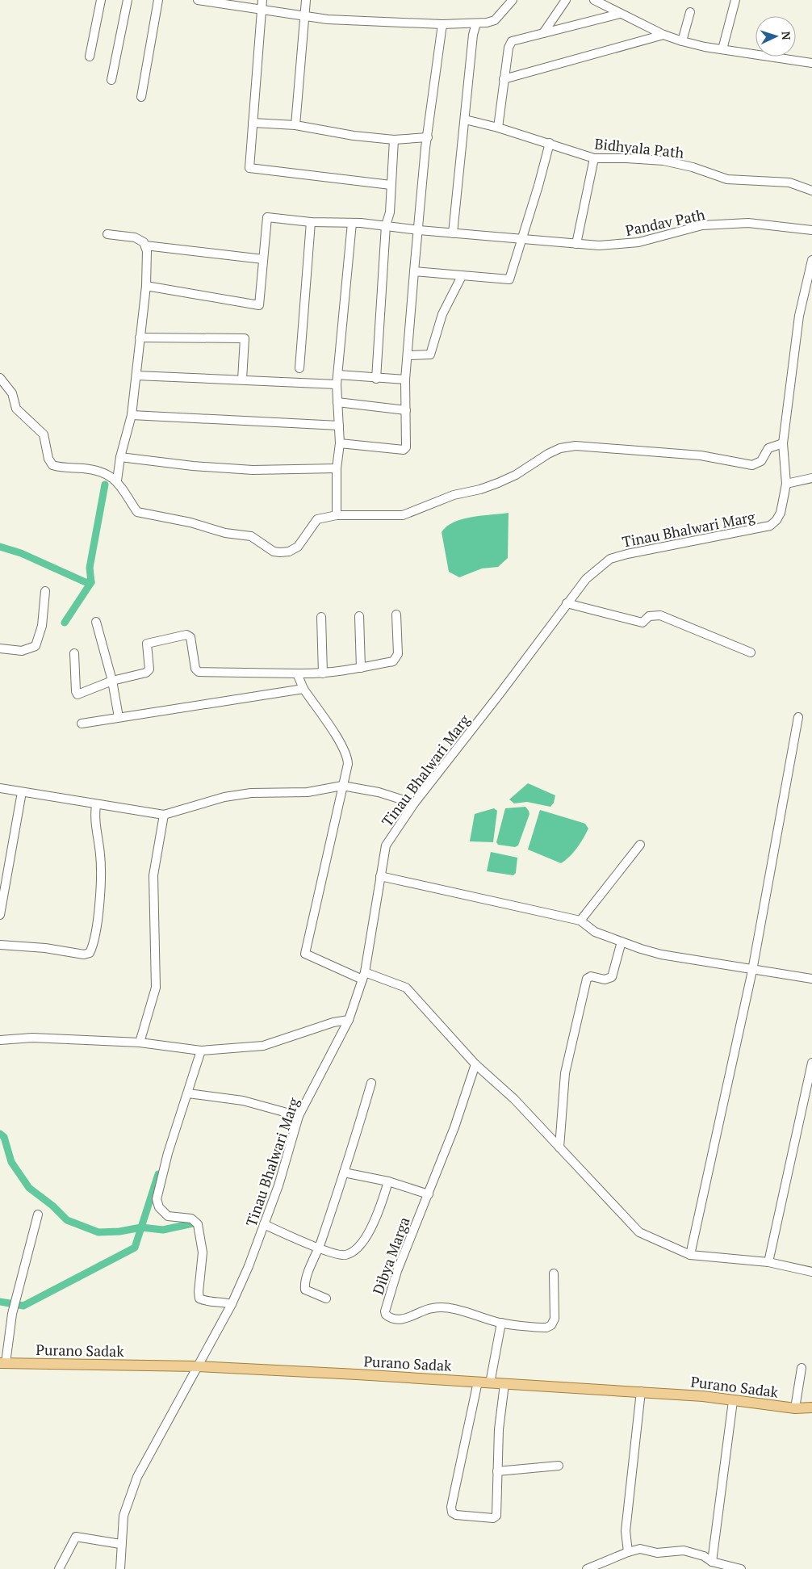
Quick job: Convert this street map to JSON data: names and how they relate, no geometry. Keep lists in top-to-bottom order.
{
  "streets": {
    "main road": ["Purano Sadak"],
    "street": [
      "Bidhyala Path",
      "Pandav Path",
      "Tinau Bhalwari Marg",
      "Dibya Marga"
    ]
  },
  "crossings": [
    ["Tinau Bhalwari Marg", "Purano Sadak"]
  ],
  "north": "right"
}
